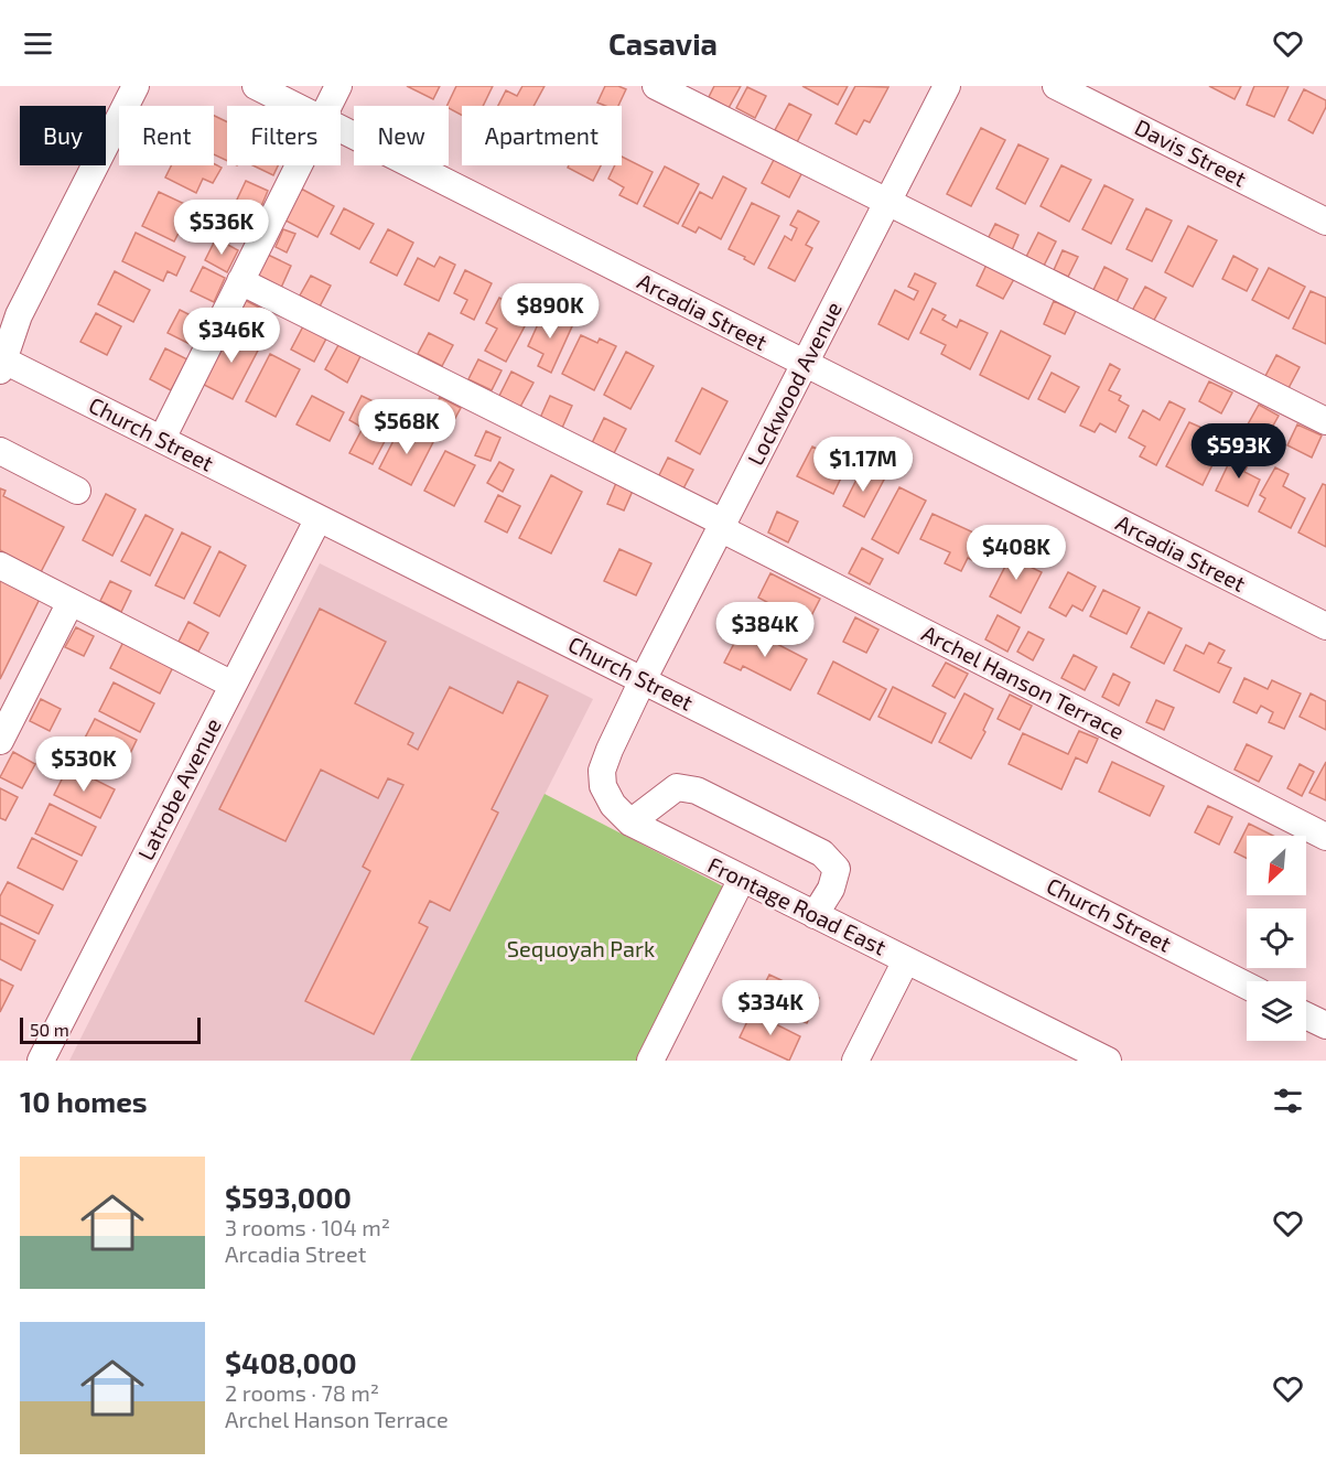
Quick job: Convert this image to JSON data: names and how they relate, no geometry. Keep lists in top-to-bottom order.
{
  "streets": {
    "street": [
      "Davis Street",
      "Arcadia Street",
      "Lockwood Avenue",
      "Church Street",
      "Archel Hanson Terrace",
      "Latrobe Avenue",
      "Frontage Road East"
    ]
  },
  "crossings": [
    ["Arcadia Street", "Lockwood Avenue"],
    ["Lockwood Avenue", "Church Street"],
    ["Lockwood Avenue", "Archel Hanson Terrace"],
    ["Lockwood Avenue", "Frontage Road East"],
    ["Church Street", "Latrobe Avenue"],
    ["Church Street", "Frontage Road East"]
  ],
  "parks": ["Sequoyah Park"],
  "scale_bar": "50 m",
  "north": "bottom left",
  "page": {
    "header": "Casavia",
    "chip": [
      "Buy",
      "Rent",
      "Filters",
      "New",
      "Apartment"
    ],
    "price": [
      "$536K",
      "$890K",
      "$346K",
      "$568K",
      "$593K",
      "$1.17M",
      "$408K",
      "$384K",
      "$530K",
      "$334K"
    ],
    "scale": "50 m",
    "heading": "10 homes",
    "list": [
      {
        "name": "$593,000",
        "note": "3 rooms · 104 m² · Arcadia Street"
      },
      {
        "name": "$408,000",
        "note": "2 rooms · 78 m² · Archel Hanson Terrace"
      }
    ]
  }
}
